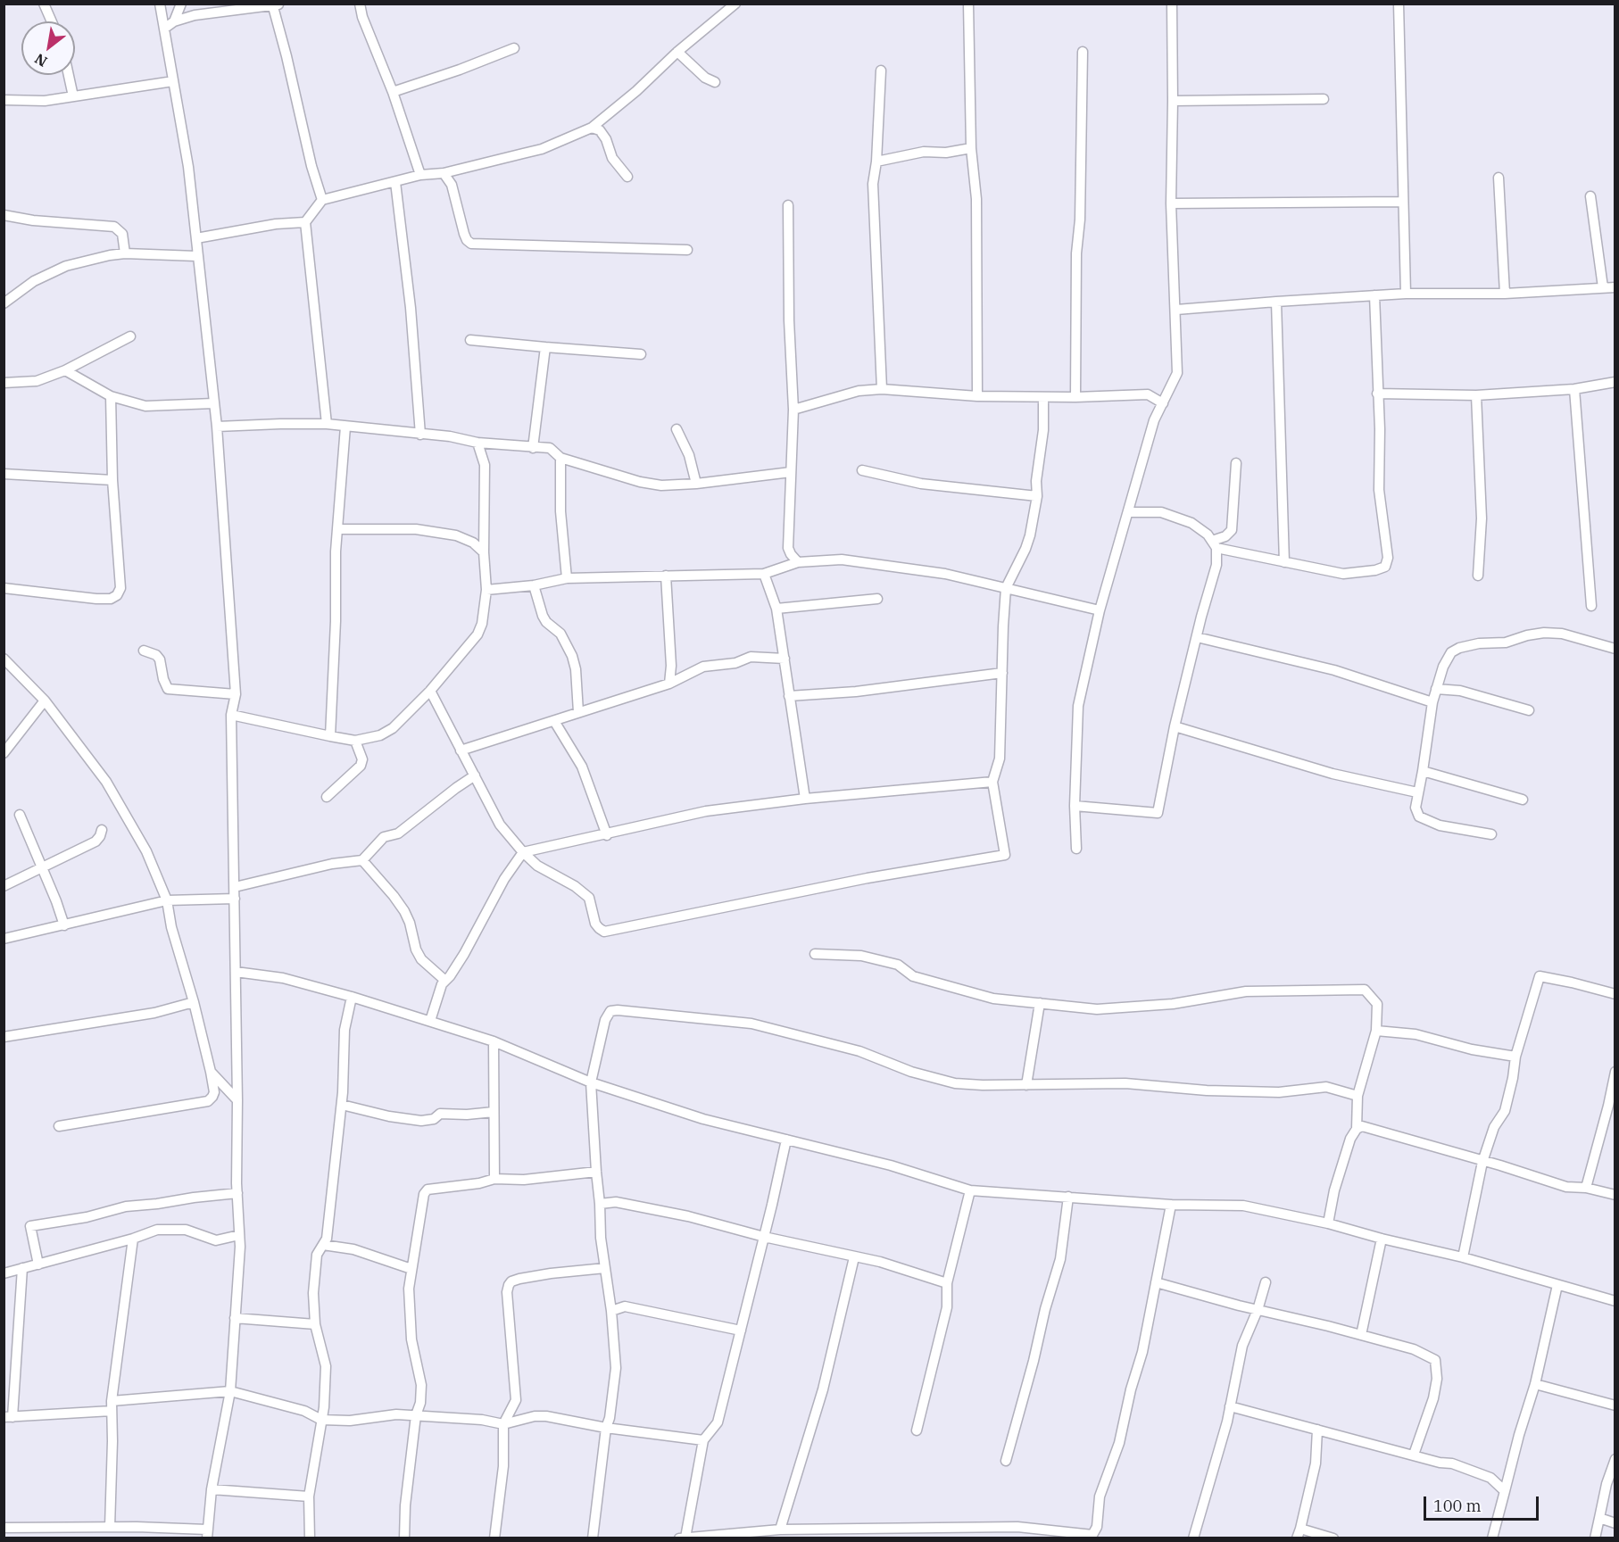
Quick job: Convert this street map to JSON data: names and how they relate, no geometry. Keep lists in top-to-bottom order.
{
  "scale_bar": "100 m",
  "north": "bottom left"
}
